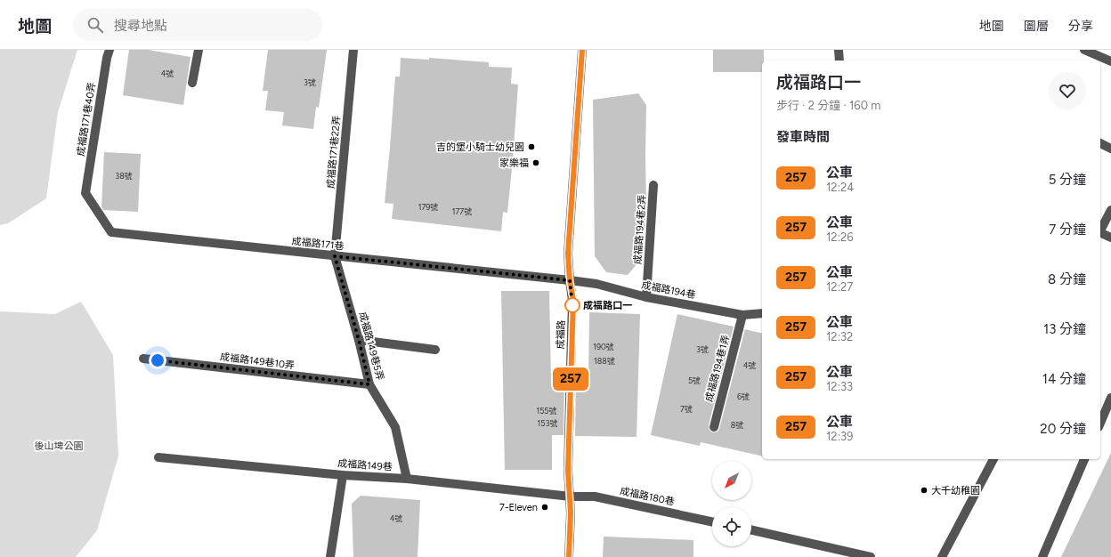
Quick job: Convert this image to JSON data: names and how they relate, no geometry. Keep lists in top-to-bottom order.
{
  "streets": {
    "street": [
      "成福路171巷40弄",
      "成福路171巷22弄",
      "成福路194巷2弄",
      "成福路171巷",
      "成福路194巷",
      "成福路",
      "成福路149巷5弄",
      "成福路149巷10弄",
      "成福路194巷1弄",
      "成福路149巷",
      "成福路180巷"
    ]
  },
  "crossings": [
    ["成福路171巷40弄", "成福路171巷"],
    ["成福路171巷22弄", "成福路171巷"],
    ["成福路171巷22弄", "成福路149巷5弄"],
    ["成福路194巷2弄", "成福路194巷"],
    ["成福路171巷", "成福路194巷"],
    ["成福路171巷", "成福路"],
    ["成福路171巷", "成福路149巷5弄"],
    ["成福路194巷", "成福路"],
    ["成福路194巷", "成福路194巷1弄"],
    ["成福路", "成福路149巷"],
    ["成福路", "成福路180巷"],
    ["成福路149巷5弄", "成福路149巷10弄"],
    ["成福路149巷5弄", "成福路149巷"],
    ["成福路149巷", "成福路180巷"]
  ],
  "parks": ["後山埤公園"],
  "places": [
    "吉的堡小騎士幼兒園",
    "家樂福",
    "成福路口一",
    "大千幼稚園",
    "7-Eleven"
  ],
  "lines": ["bus line 257"],
  "house_numbers": [
    "4號",
    "3號",
    "38號",
    "179號",
    "177號",
    "190號",
    "3號",
    "188號",
    "4號",
    "5號",
    "6號",
    "7號",
    "155號",
    "153號",
    "8號",
    "4號"
  ],
  "north": "bottom left",
  "page": {
    "header": "地圖",
    "search": "搜尋地點",
    "nav": ["地圖", "圖層", "分享"],
    "on_map": "257",
    "heading": [
      ["成福路口一", "步行 · 2 分鐘 · 160 m"],
      "發車時間"
    ],
    "list": [
      {
        "mark": "257",
        "name": "公車",
        "note": "12:24",
        "value": "5 分鐘"
      },
      {
        "mark": "257",
        "name": "公車",
        "note": "12:26",
        "value": "7 分鐘"
      },
      {
        "mark": "257",
        "name": "公車",
        "note": "12:27",
        "value": "8 分鐘"
      },
      {
        "mark": "257",
        "name": "公車",
        "note": "12:32",
        "value": "13 分鐘"
      },
      {
        "mark": "257",
        "name": "公車",
        "note": "12:33",
        "value": "14 分鐘"
      },
      {
        "mark": "257",
        "name": "公車",
        "note": "12:39",
        "value": "20 分鐘"
      }
    ]
  }
}
